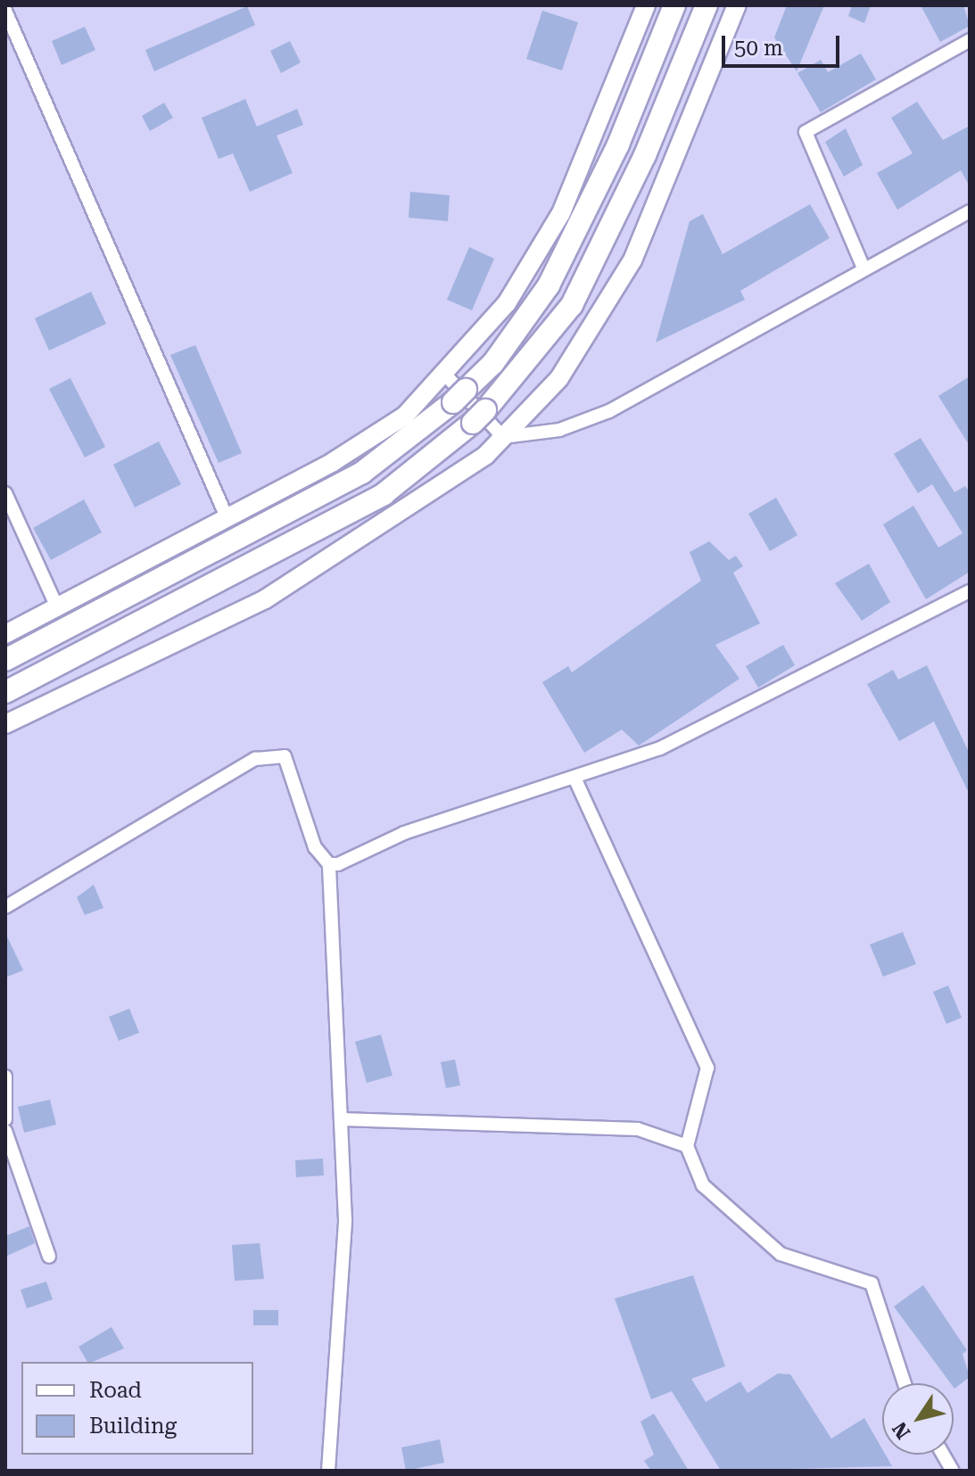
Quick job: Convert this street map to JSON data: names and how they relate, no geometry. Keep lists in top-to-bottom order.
{
  "legend": ["Road", "Building"],
  "scale_bar": "50 m",
  "north": "bottom left"
}
